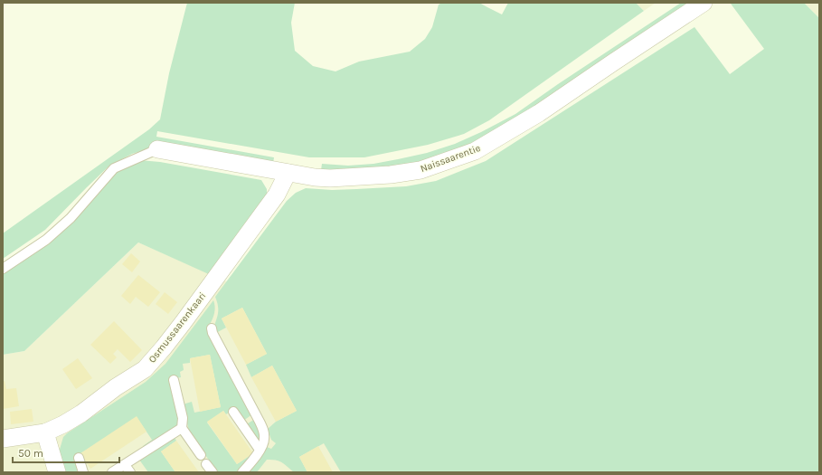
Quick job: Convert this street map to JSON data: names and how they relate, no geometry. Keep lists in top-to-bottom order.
{
  "streets": {
    "street": ["Naissaarentie", "Osmussaarenkaari"]
  },
  "crossings": [
    ["Naissaarentie", "Osmussaarenkaari"]
  ],
  "scale_bar": "50 m"
}
